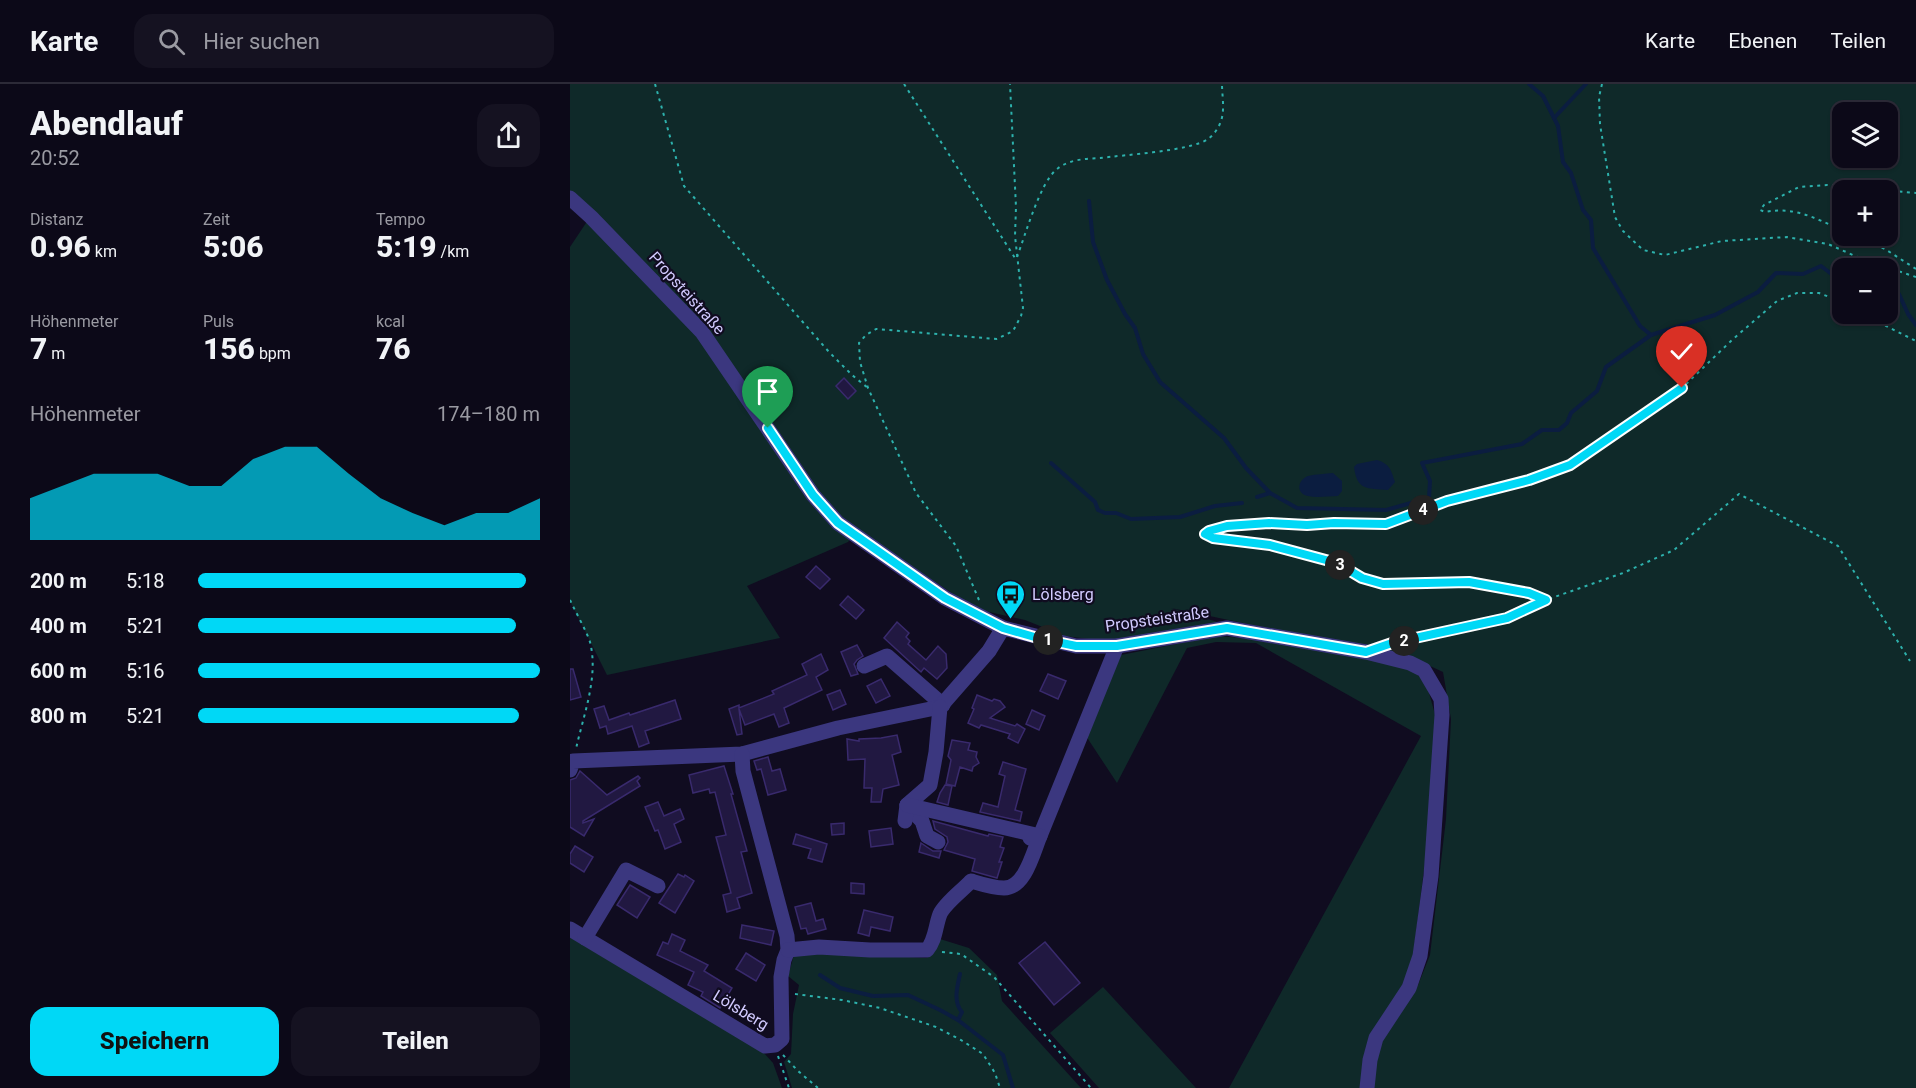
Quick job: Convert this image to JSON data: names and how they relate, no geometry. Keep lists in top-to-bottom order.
{
  "streets": {
    "street": ["Propsteistraße", "Lölsberg"]
  },
  "places": {
    "bus stop": ["Lölsberg"]
  },
  "page": {
    "header": "Karte",
    "search": "Hier suchen",
    "nav": ["Karte", "Ebenen", "Teilen"],
    "heading": ["Abendlauf", "20:52"],
    "map_buttons": ["+", "−"],
    "stats": [
      ["Distanz", "0.96 km"],
      ["Zeit", "5:06"],
      ["Tempo", "5:19 /km"],
      ["Höhenmeter", "7 m"],
      ["Puls", "156 bpm"],
      ["kcal", "76"]
    ],
    "chart": ["Höhenmeter", "174–180 m"],
    "pins": [
      "4",
      "3",
      "1",
      "2"
    ],
    "list": [
      {
        "name": "200 m",
        "note": "5:18"
      },
      {
        "name": "400 m",
        "note": "5:21"
      },
      {
        "name": "600 m",
        "note": "5:16"
      },
      {
        "name": "800 m",
        "note": "5:21"
      }
    ],
    "buttons": ["Speichern", "Teilen"]
  }
}
